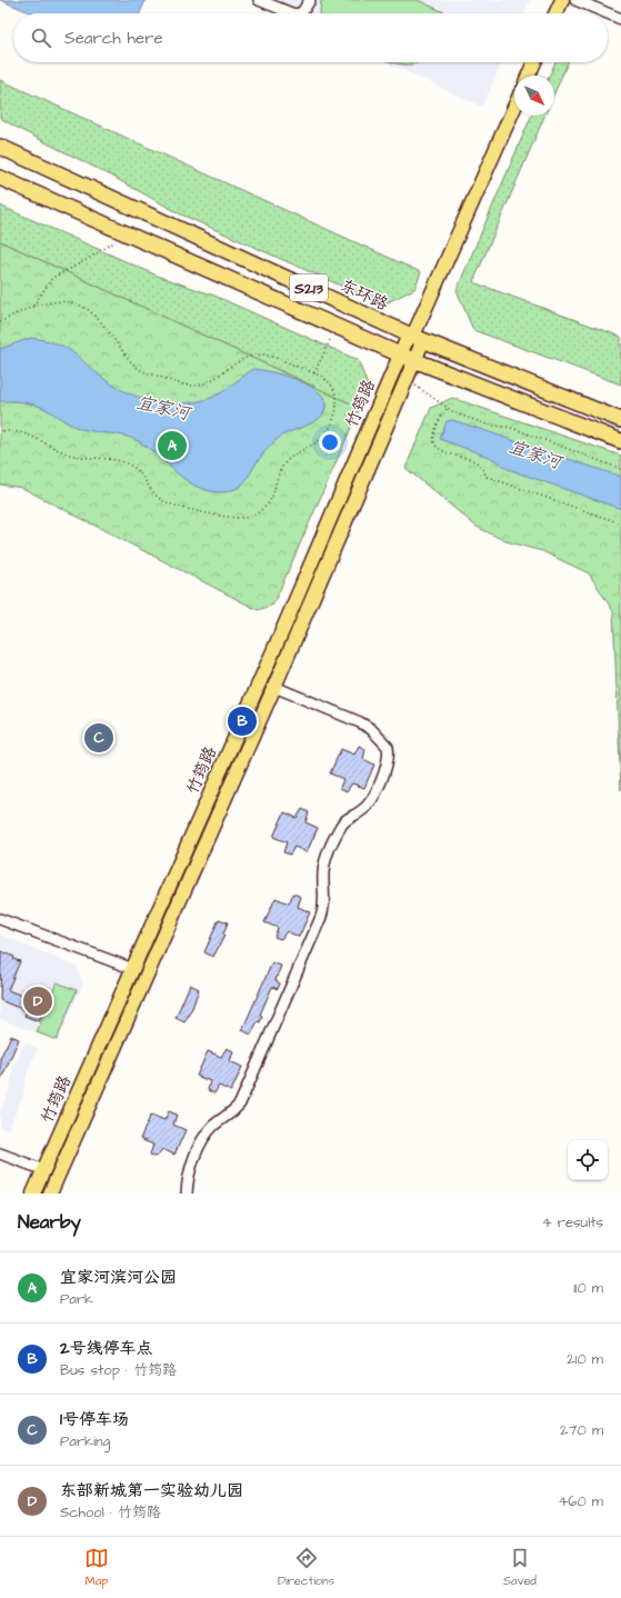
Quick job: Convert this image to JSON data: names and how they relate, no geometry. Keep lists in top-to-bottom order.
{
  "streets": {
    "highway": ["S213", "东环路"],
    "main road": ["竹筠路"]
  },
  "crossings": [
    ["S213", "竹筠路"],
    ["东环路", "竹筠路"]
  ],
  "water": ["宜家河"],
  "north": "bottom right",
  "page": {
    "search": "Search here",
    "pins": [
      "A",
      "B",
      "C",
      "D"
    ],
    "heading": ["Nearby", "4 results"],
    "list": [
      {
        "mark": "A",
        "name": "宜家河滨河公园",
        "note": "Park",
        "value": "110 m"
      },
      {
        "mark": "B",
        "name": "2号线停车点",
        "note": "Bus stop · 竹筠路",
        "value": "210 m"
      },
      {
        "mark": "C",
        "name": "1号停车场",
        "note": "Parking",
        "value": "270 m"
      },
      {
        "mark": "D",
        "name": "东部新城第一实验幼儿园",
        "note": "School · 竹筠路",
        "value": "460 m"
      }
    ],
    "nav": ["Map", "Directions", "Saved"]
  }
}
